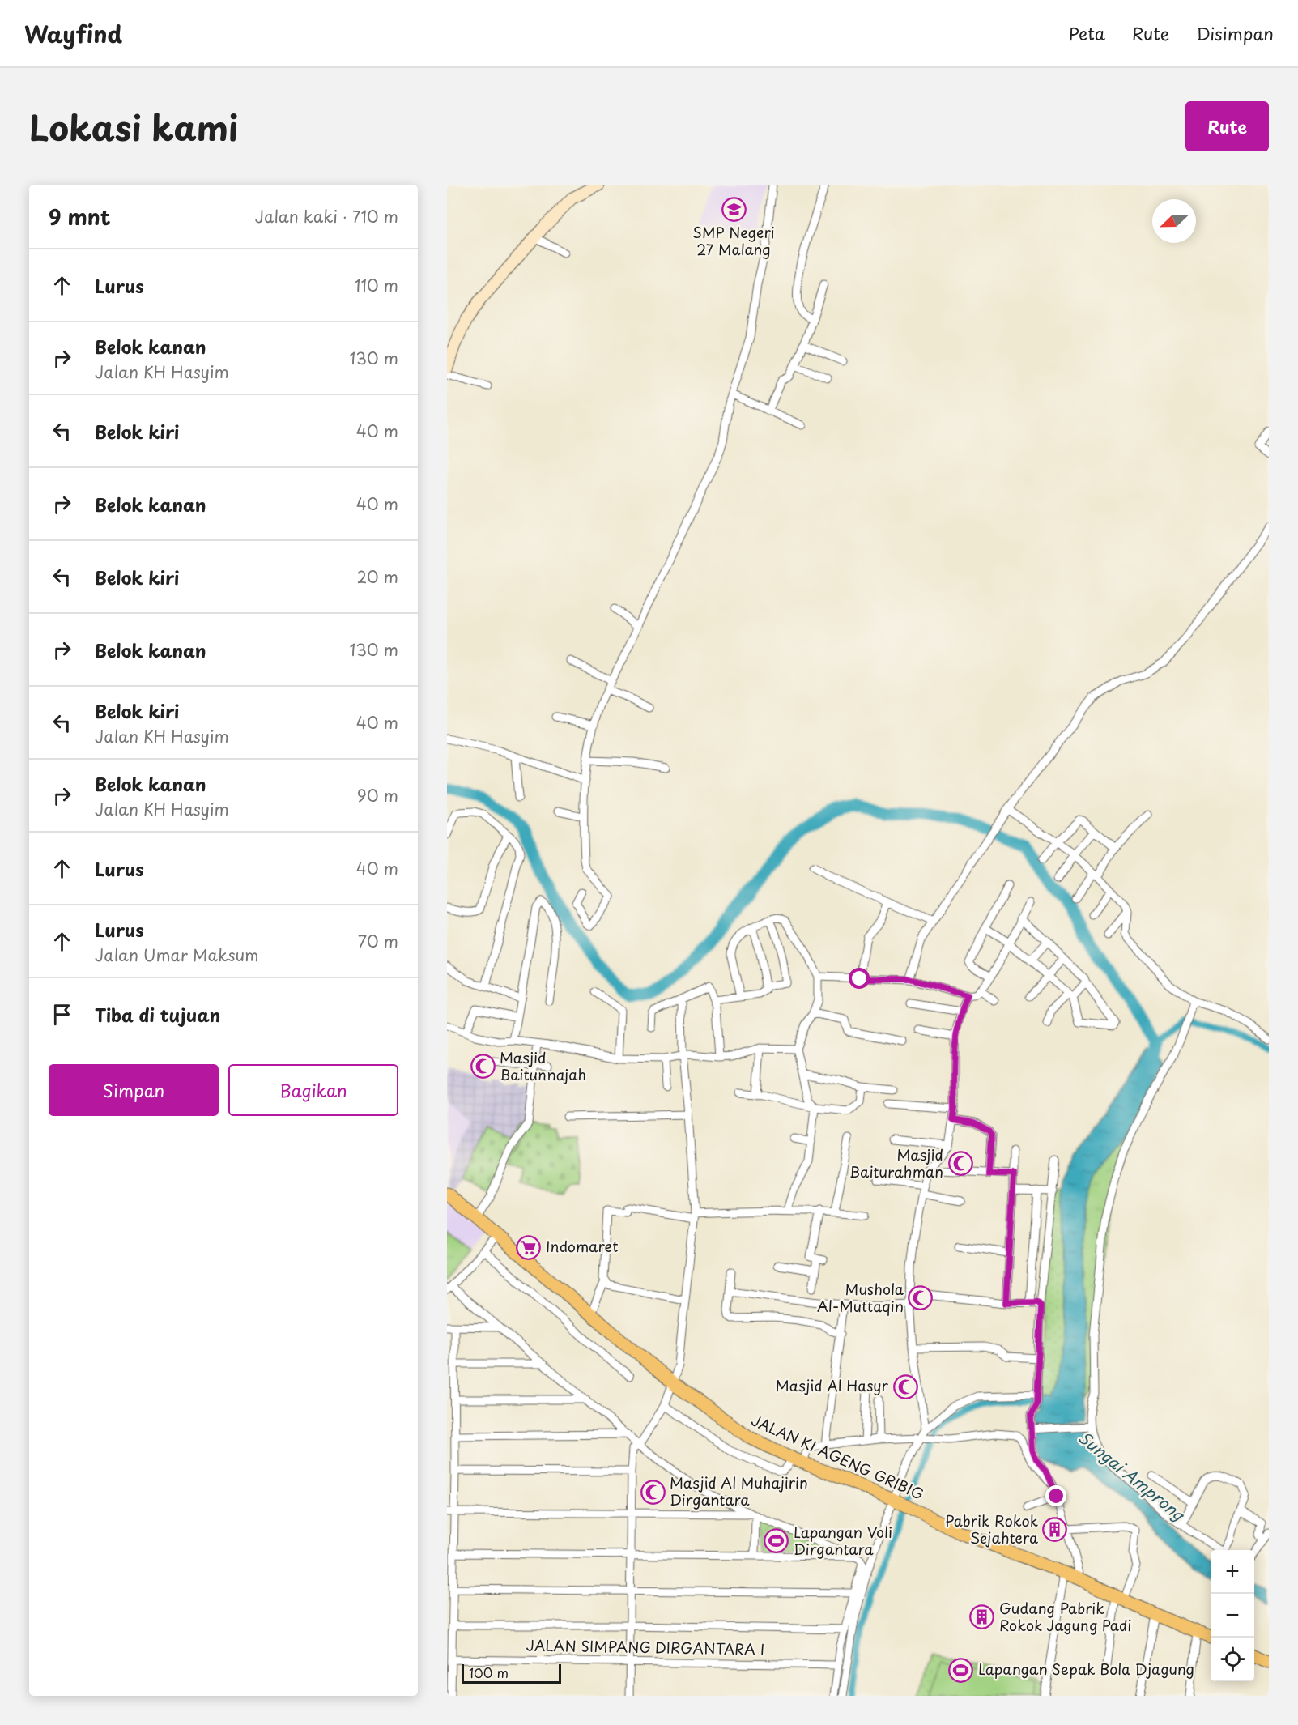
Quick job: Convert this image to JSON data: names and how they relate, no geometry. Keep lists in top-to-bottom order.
{
  "streets": {
    "main road": ["JALAN KI AGENG GRIBIG"],
    "street": ["JALAN SIMPANG DIRGANTARA I"]
  },
  "water": ["Sungai Amprong"],
  "places": {
    "school or university": ["SMP Negeri 27 Malang"],
    "mosque": [
      "Masjid Baitunnajah",
      "Masjid Baiturahman",
      "Mushola Al-Muttaqin",
      "Masjid Al Hasyr",
      "Masjid Al Muhajirin Dirgantara"
    ],
    "supermarket": ["Indomaret"],
    "building": ["Pabrik Rokok Sejahtera", "Gudang Pabrik Rokok Jagung Padi"],
    "sports": ["Lapangan Voli Dirgantara", "Lapangan Sepak Bola Djagung"]
  },
  "scale_bar": "100 m",
  "north": "bottom left",
  "page": {
    "header": "Wayfind",
    "nav": ["Peta", "Rute", "Disimpan"],
    "title": "Lokasi kami",
    "buttons": [
      "Rute",
      ["Simpan", "Bagikan"]
    ],
    "heading": ["9 mnt", "Jalan kaki · 710 m"],
    "list": [
      ["Lurus", "110 m"],
      ["Belok kanan", "Jalan KH Hasyim", "130 m"],
      ["Belok kiri", "40 m"],
      ["Belok kanan", "40 m"],
      ["Belok kiri", "20 m"],
      ["Belok kanan", "130 m"],
      ["Belok kiri", "Jalan KH Hasyim", "40 m"],
      ["Belok kanan", "Jalan KH Hasyim", "90 m"],
      ["Lurus", "40 m"],
      ["Lurus", "Jalan Umar Maksum", "70 m"],
      "Tiba di tujuan"
    ],
    "map_buttons": ["+", "−"],
    "scale": "100 m"
  }
}
